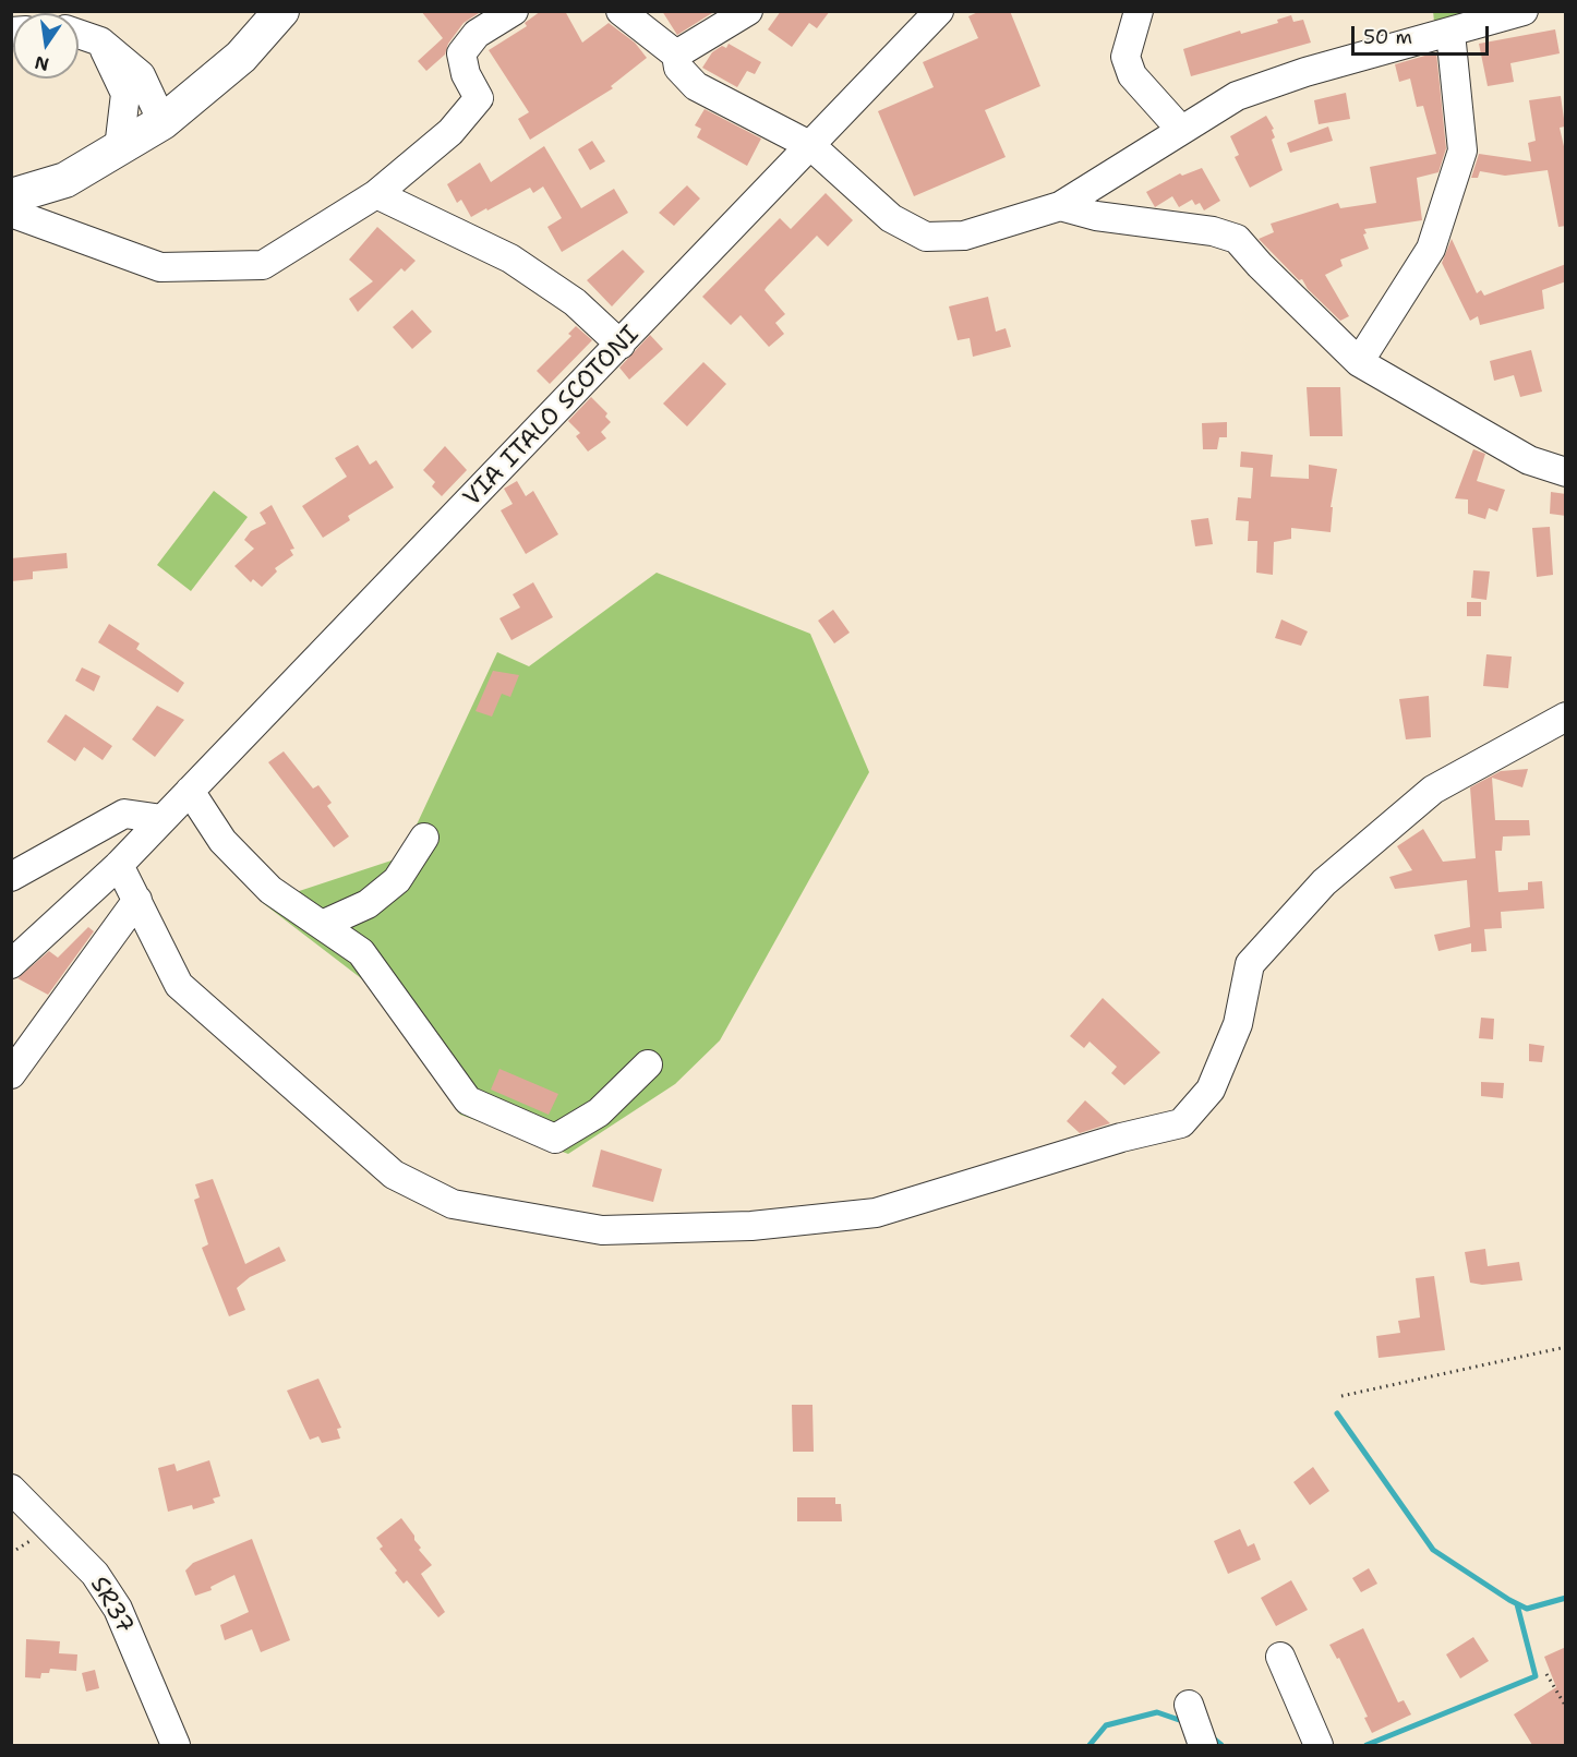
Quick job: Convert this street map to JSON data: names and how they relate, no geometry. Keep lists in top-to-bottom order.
{
  "streets": {
    "street": ["VIA ITALO SCOTONI", "SR37"]
  },
  "scale_bar": "50 m",
  "north": "bottom"
}
